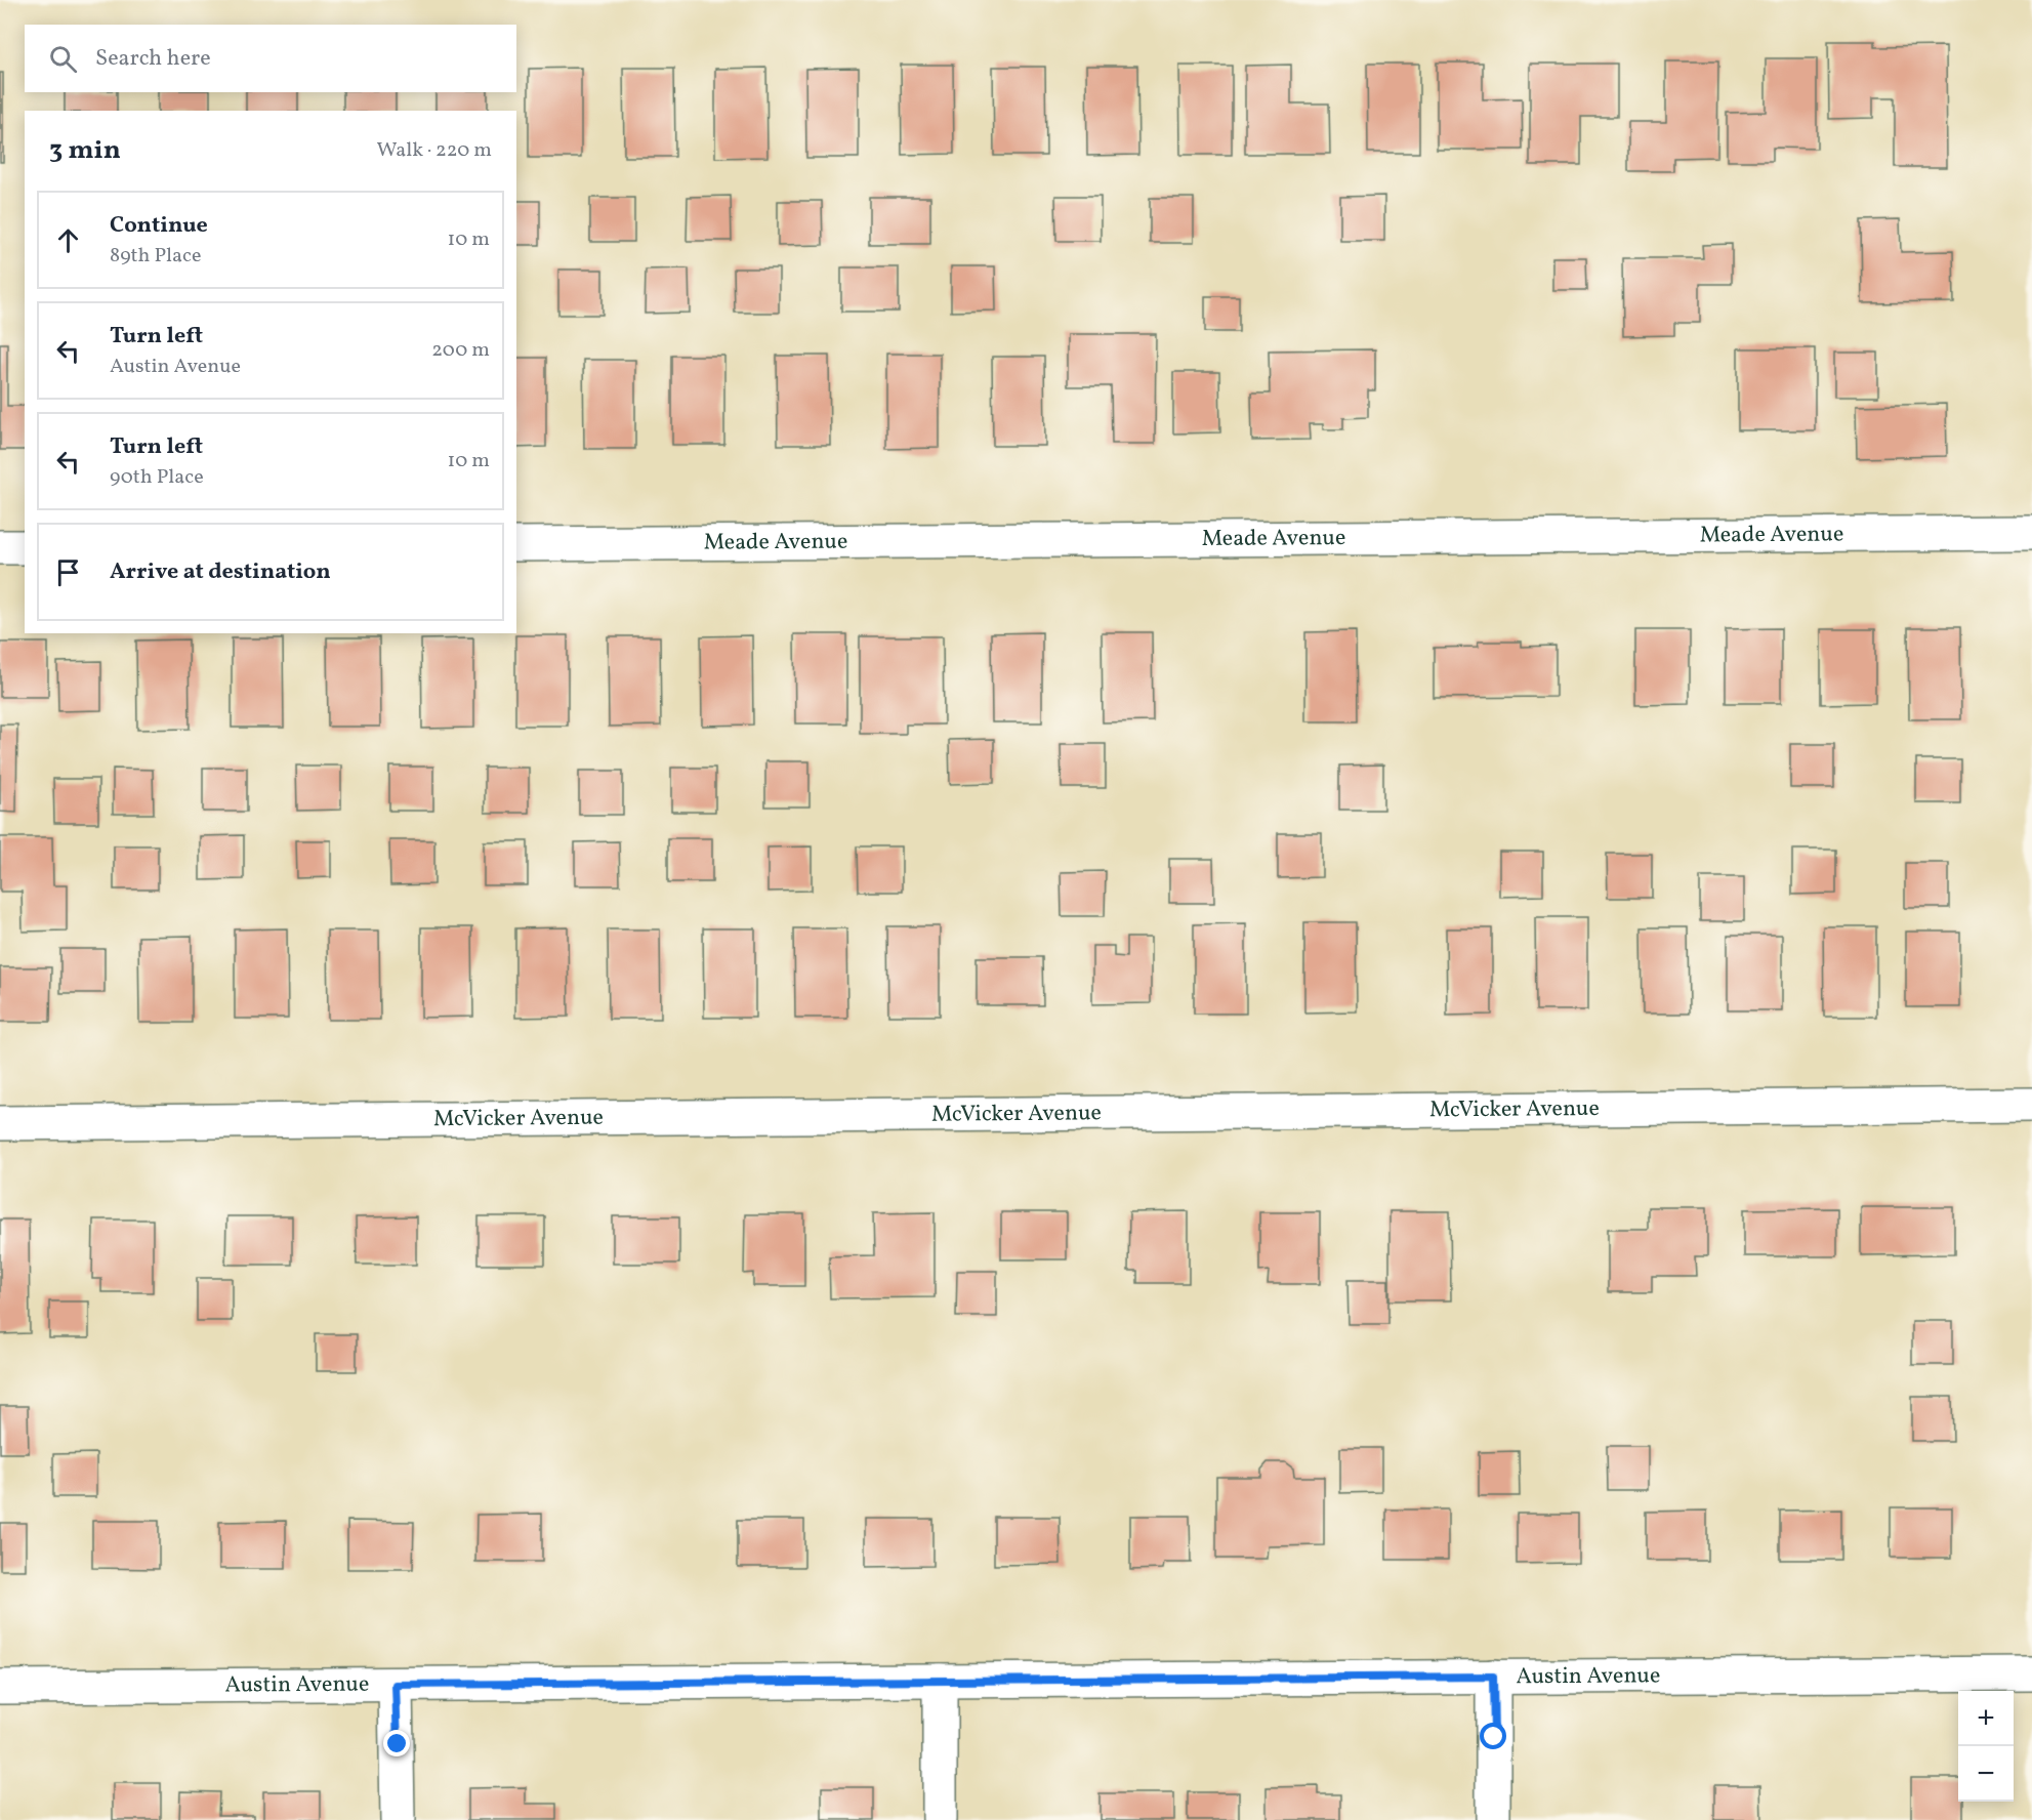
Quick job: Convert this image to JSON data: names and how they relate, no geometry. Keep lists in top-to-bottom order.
{
  "streets": {
    "street": ["Meade Avenue", "McVicker Avenue", "Austin Avenue"]
  },
  "page": {
    "search": "Search here",
    "heading": ["3 min", "Walk · 220 m"],
    "list": [
      ["Continue", "89th Place", "10 m"],
      ["Turn left", "Austin Avenue", "200 m"],
      ["Turn left", "90th Place", "10 m"],
      "Arrive at destination"
    ],
    "map_buttons": ["+", "−"]
  }
}
